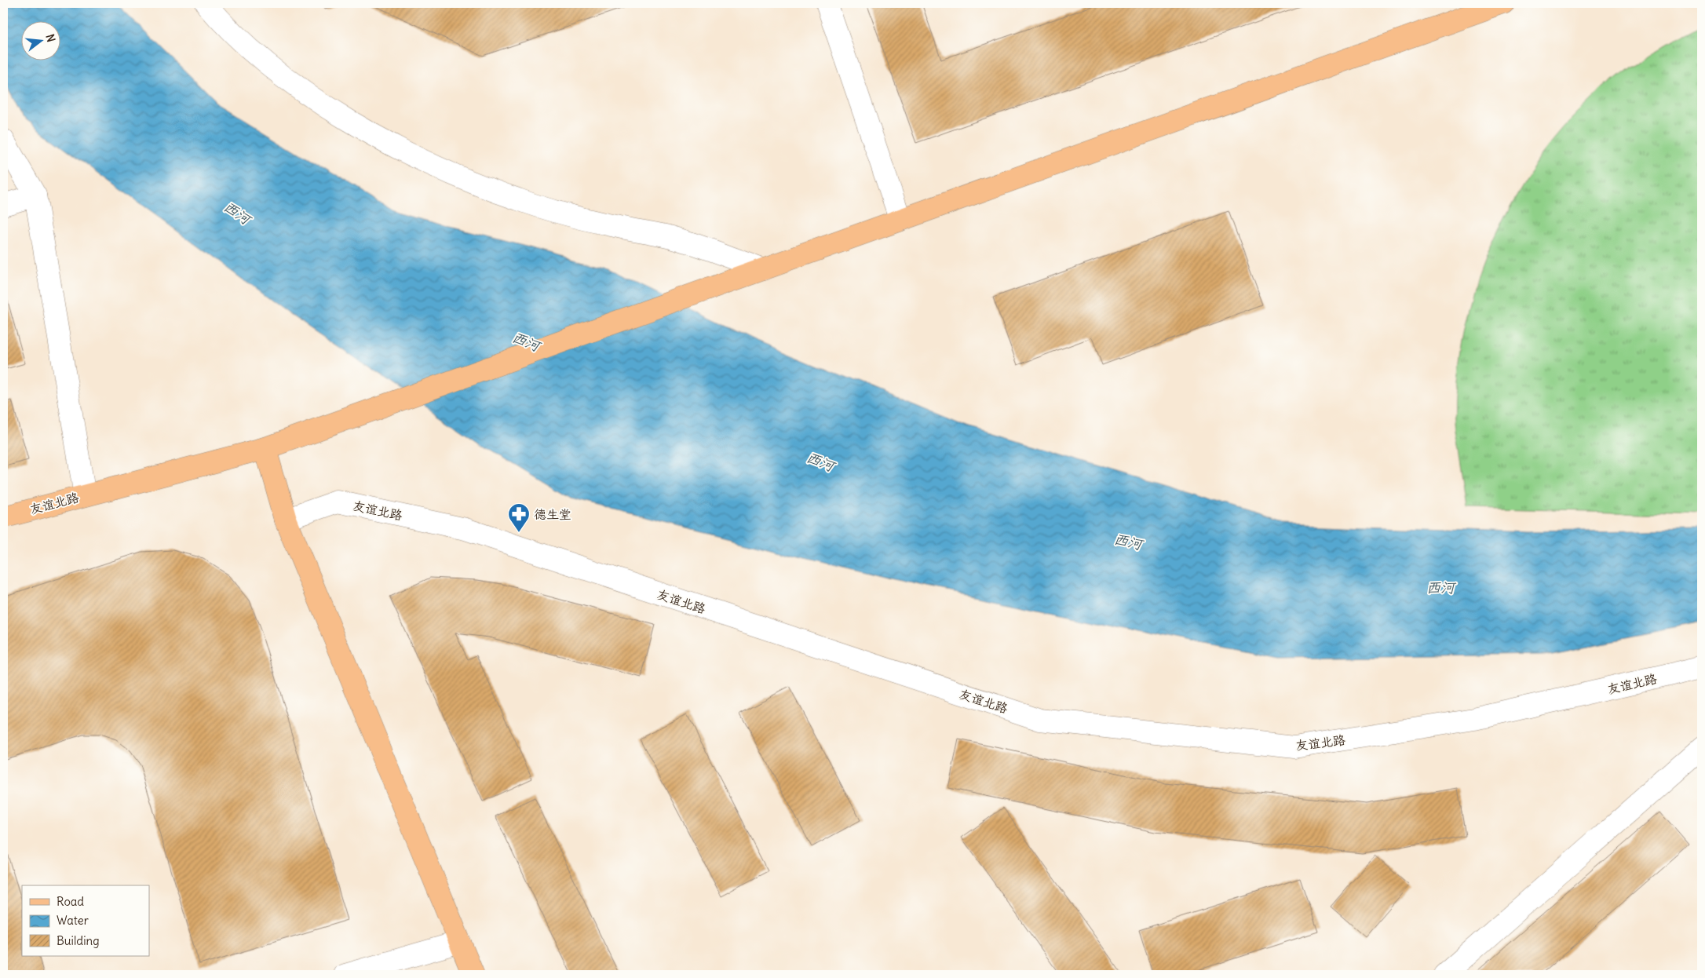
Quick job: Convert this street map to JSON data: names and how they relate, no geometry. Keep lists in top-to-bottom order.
{
  "streets": {
    "main road": ["友谊北路"]
  },
  "water": ["西河"],
  "places": {
    "pharmacy": ["德生堂"]
  },
  "legend": ["Road", "Water", "Building"],
  "north": "right"
}
